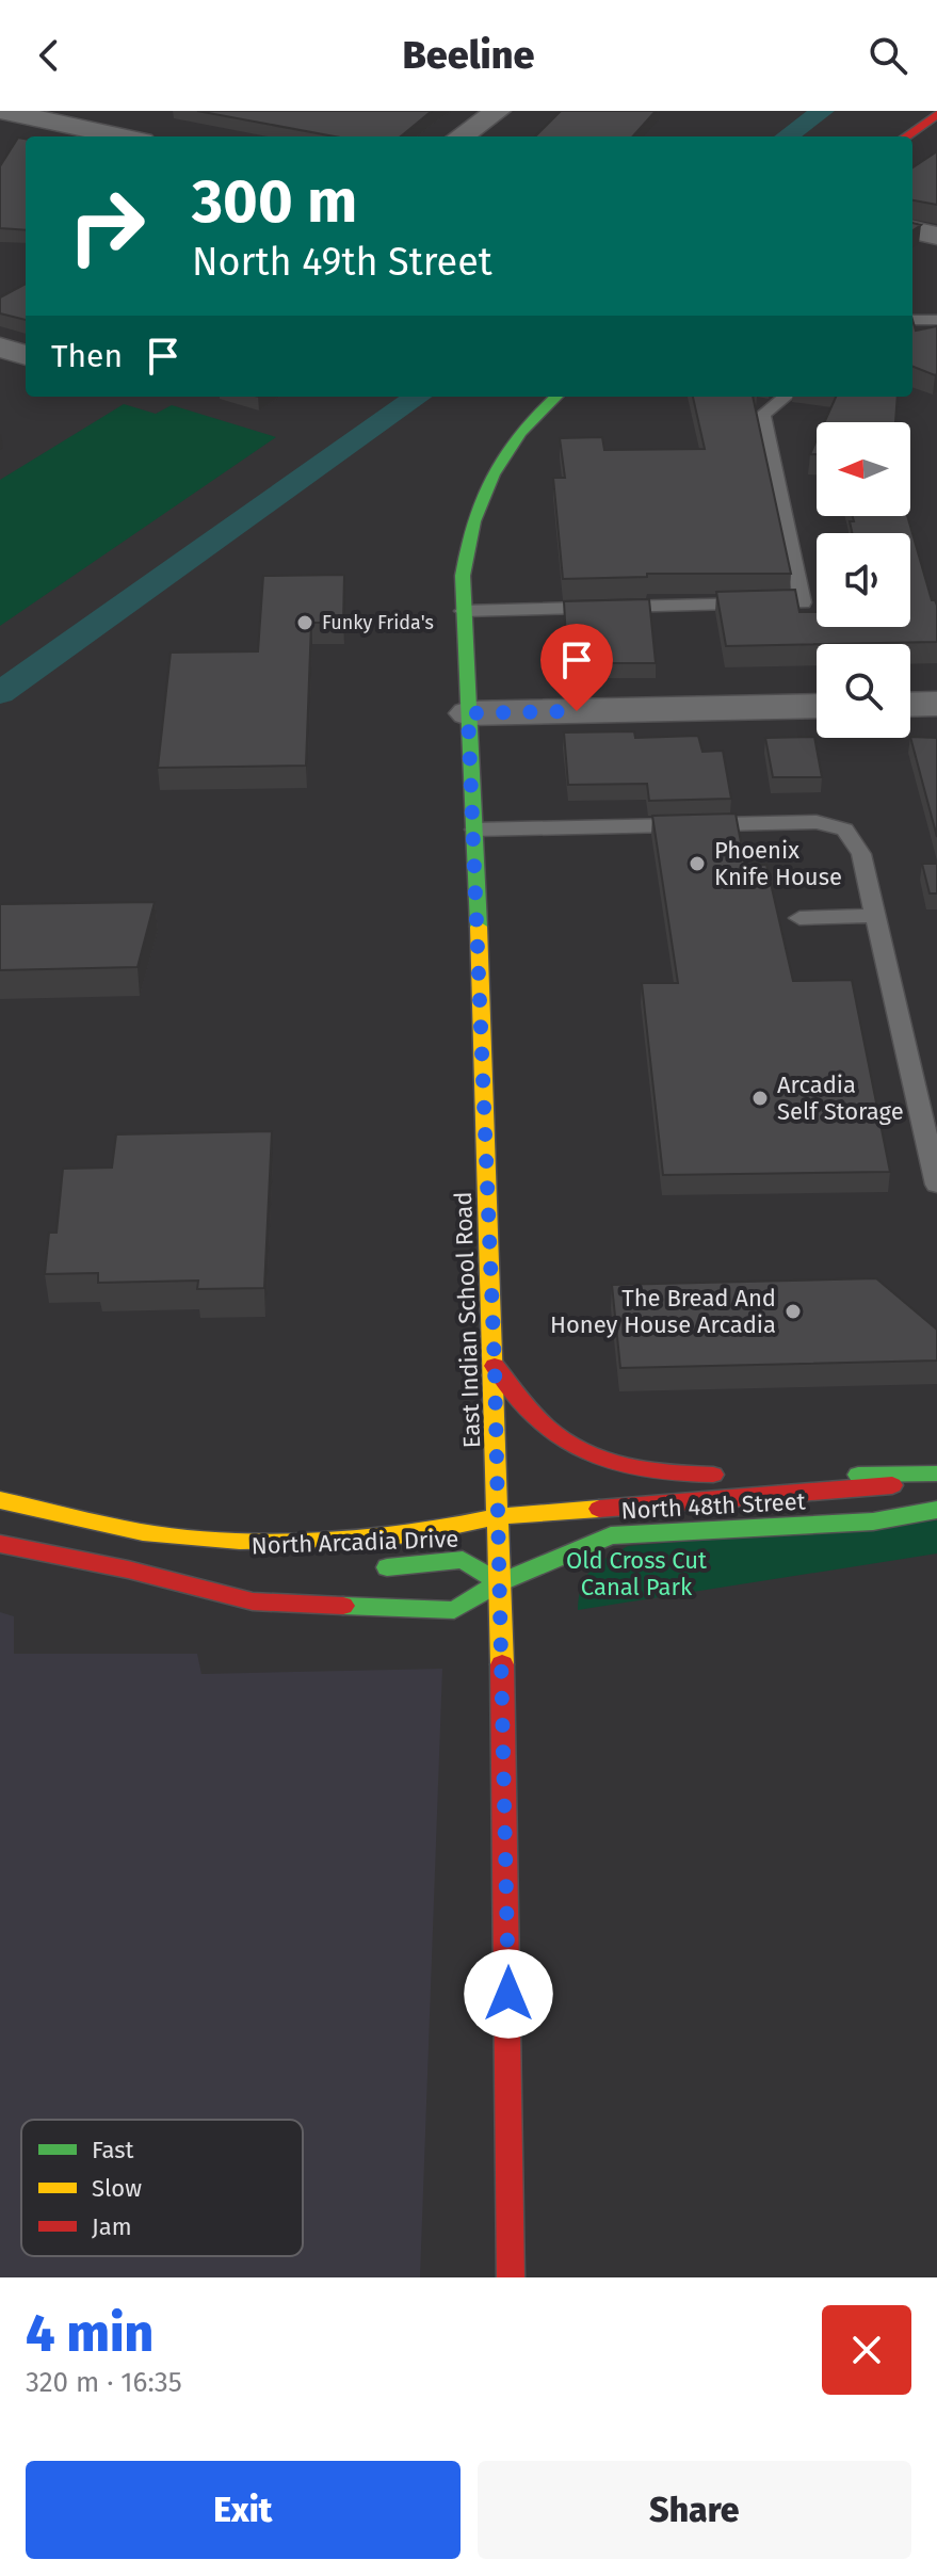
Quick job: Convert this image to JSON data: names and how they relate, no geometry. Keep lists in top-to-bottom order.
{
  "streets": {
    "main road": ["East Indian School Road", "North 48th Street", "North Arcadia Drive"]
  },
  "crossings": [
    ["East Indian School Road", "North 48th Street"],
    ["East Indian School Road", "North Arcadia Drive"],
    ["North 48th Street", "North Arcadia Drive"]
  ],
  "parks": ["Old Cross Cut Canal Park"],
  "places": [
    "Funky Frida's",
    "Phoenix Knife House",
    "Arcadia Self Storage",
    "The Bread And Honey House Arcadia"
  ],
  "legend": ["Fast", "Slow", "Jam"],
  "north": "left",
  "page": {
    "header": "Beeline",
    "turn": ["300 m", "North 49th Street"],
    "then": "Then",
    "heading": ["4 min", "320 m · 16:35"],
    "buttons": ["Exit", "Share"]
  }
}
